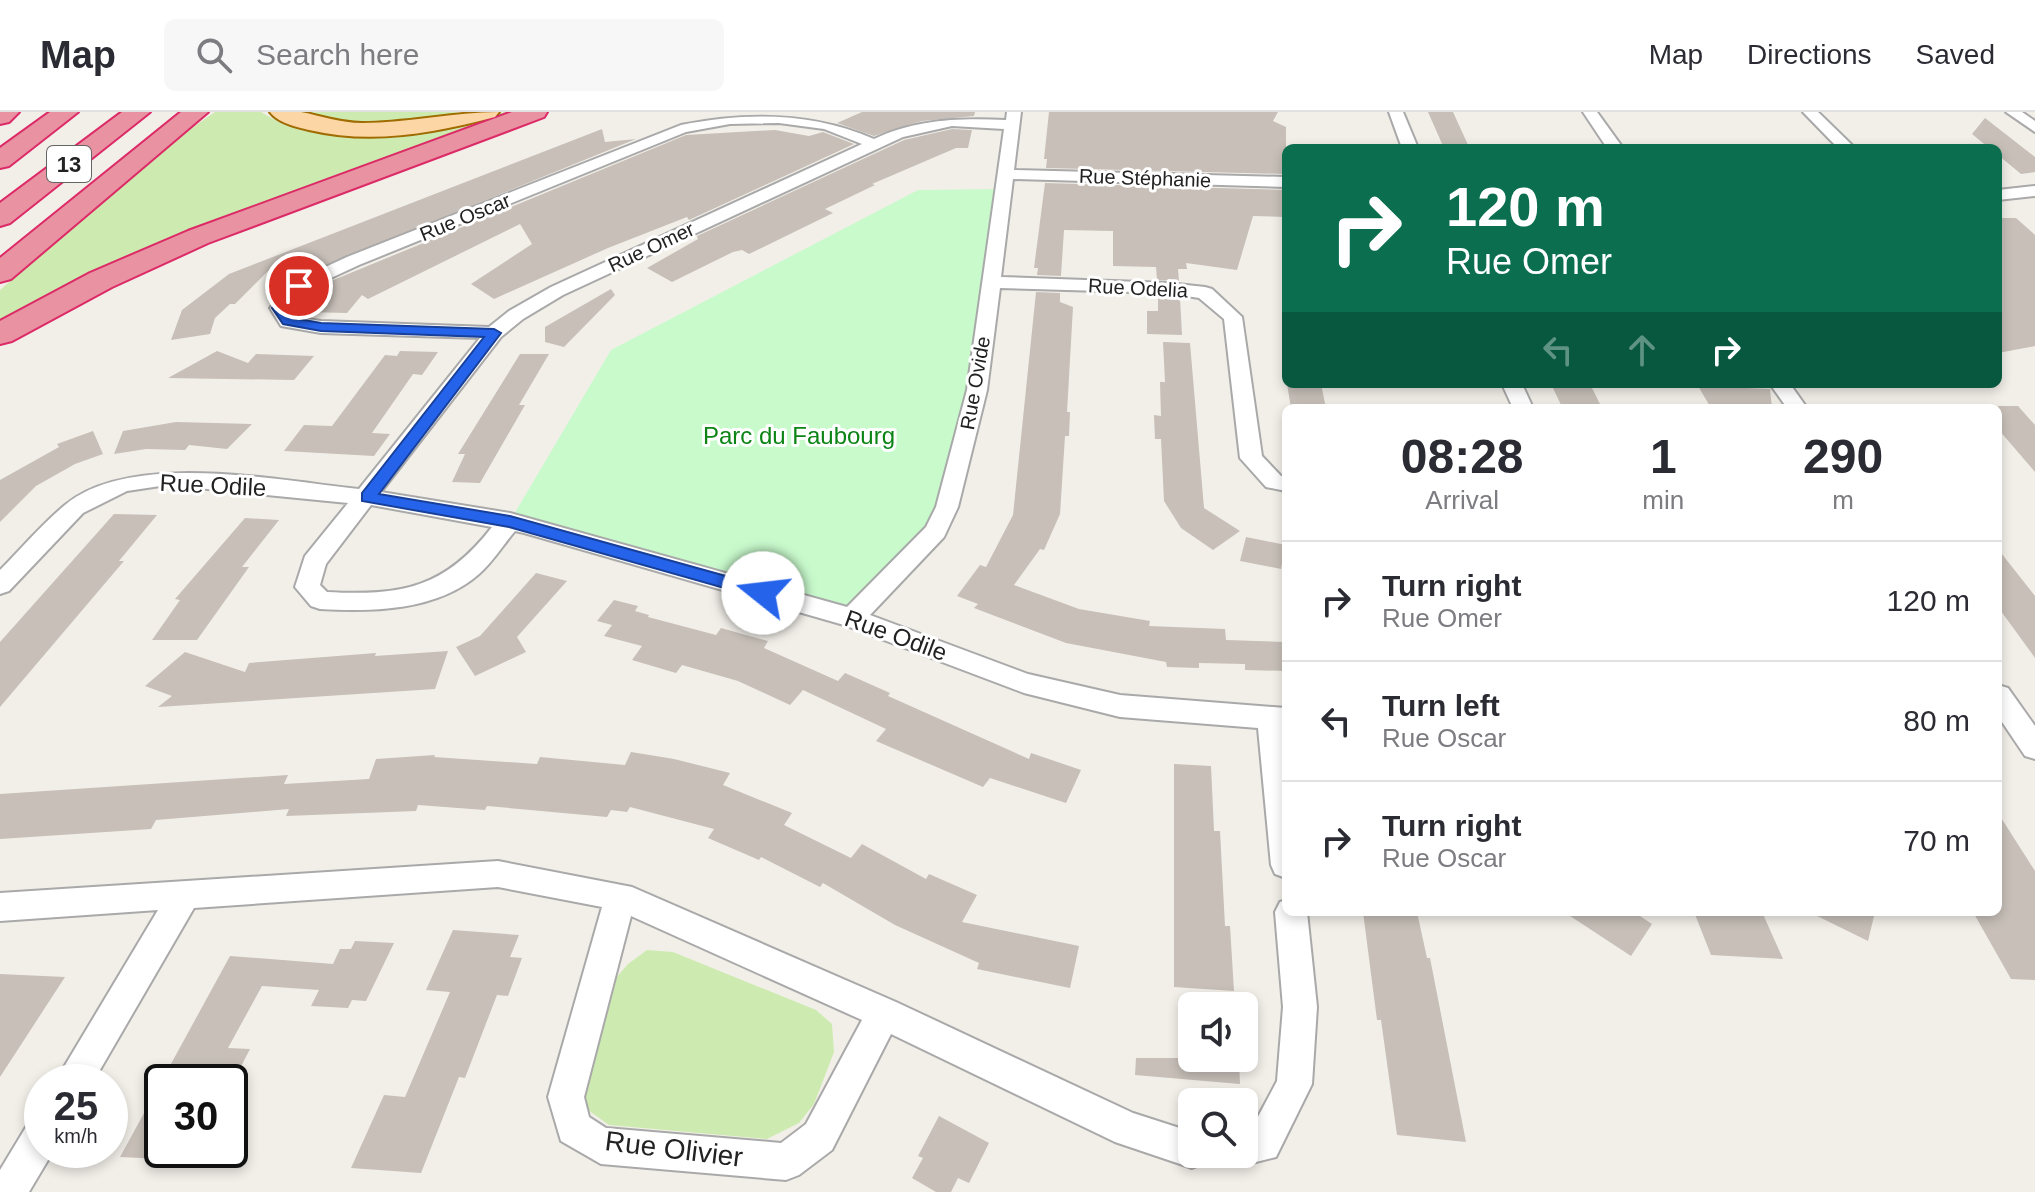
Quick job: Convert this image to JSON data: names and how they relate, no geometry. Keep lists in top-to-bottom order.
{
  "streets": {
    "highway": ["13"],
    "street": [
      "Rue Stéphanie",
      "Rue Oscar",
      "Rue Omer",
      "Rue Odelia",
      "Rue Ovide",
      "Rue Odile",
      "Rue Olivier"
    ]
  },
  "crossings": [
    ["Rue Stéphanie", "Rue Ovide"],
    ["Rue Oscar", "Rue Omer"],
    ["Rue Omer", "Rue Ovide"],
    ["Rue Omer", "Rue Odile"],
    ["Rue Odelia", "Rue Ovide"],
    ["Rue Ovide", "Rue Odile"]
  ],
  "parks": ["Parc du Faubourg"],
  "page": {
    "header": "Map",
    "search": "Search here",
    "nav": ["Map", "Directions", "Saved"],
    "turn": ["120 m", "Rue Omer"],
    "eta": [
      "08:28",
      "Arrival",
      "1",
      "min",
      "290",
      "m"
    ],
    "list": [
      {
        "name": "Turn right",
        "note": "Rue Omer",
        "value": "120 m"
      },
      {
        "name": "Turn left",
        "note": "Rue Oscar",
        "value": "80 m"
      },
      {
        "name": "Turn right",
        "note": "Rue Oscar",
        "value": "70 m"
      }
    ],
    "speed": "25 km/h",
    "limit": "30"
  }
}
